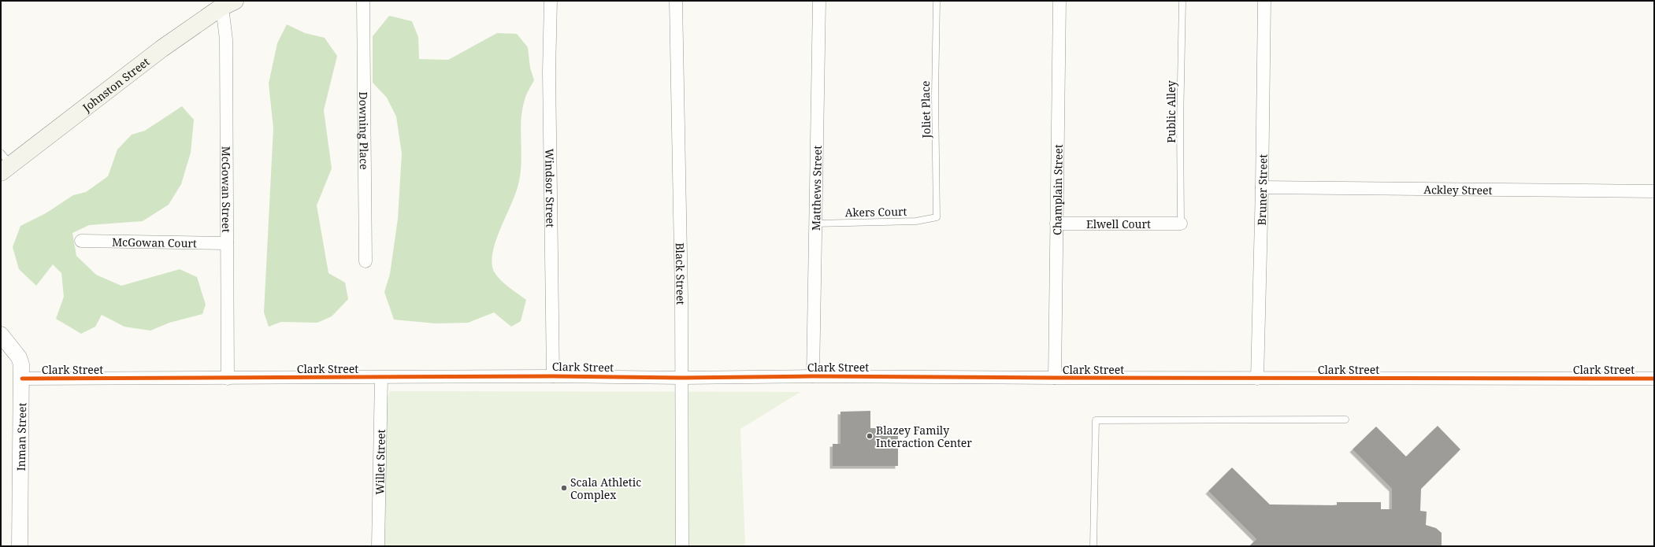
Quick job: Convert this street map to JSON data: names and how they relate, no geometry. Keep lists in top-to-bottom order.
{
  "streets": {
    "main road": ["Johnston Street"],
    "street": [
      "Downing Place",
      "Windsor Street",
      "Matthews Street",
      "Ackley Street",
      "McGowan Street",
      "Champlain Street",
      "Bruner Street",
      "Elwell Court",
      "McGowan Court",
      "Black Street",
      "Clark Street",
      "Inman Street",
      "Willet Street"
    ],
    "lane": ["Joliet Place", "Public Alley", "Akers Court"]
  },
  "crossings": [
    ["Johnston Street", "McGowan Street"],
    ["Joliet Place", "Akers Court"],
    ["Public Alley", "Elwell Court"],
    ["Windsor Street", "Clark Street"],
    ["Matthews Street", "Akers Court"],
    ["Matthews Street", "Clark Street"],
    ["Ackley Street", "Bruner Street"],
    ["McGowan Street", "McGowan Court"],
    ["McGowan Street", "Clark Street"],
    ["Champlain Street", "Elwell Court"],
    ["Champlain Street", "Clark Street"],
    ["Bruner Street", "Clark Street"],
    ["Black Street", "Clark Street"],
    ["Clark Street", "Inman Street"],
    ["Clark Street", "Willet Street"]
  ],
  "places": ["Blazey Family Interaction Center", "Scala Athletic Complex"]
}
